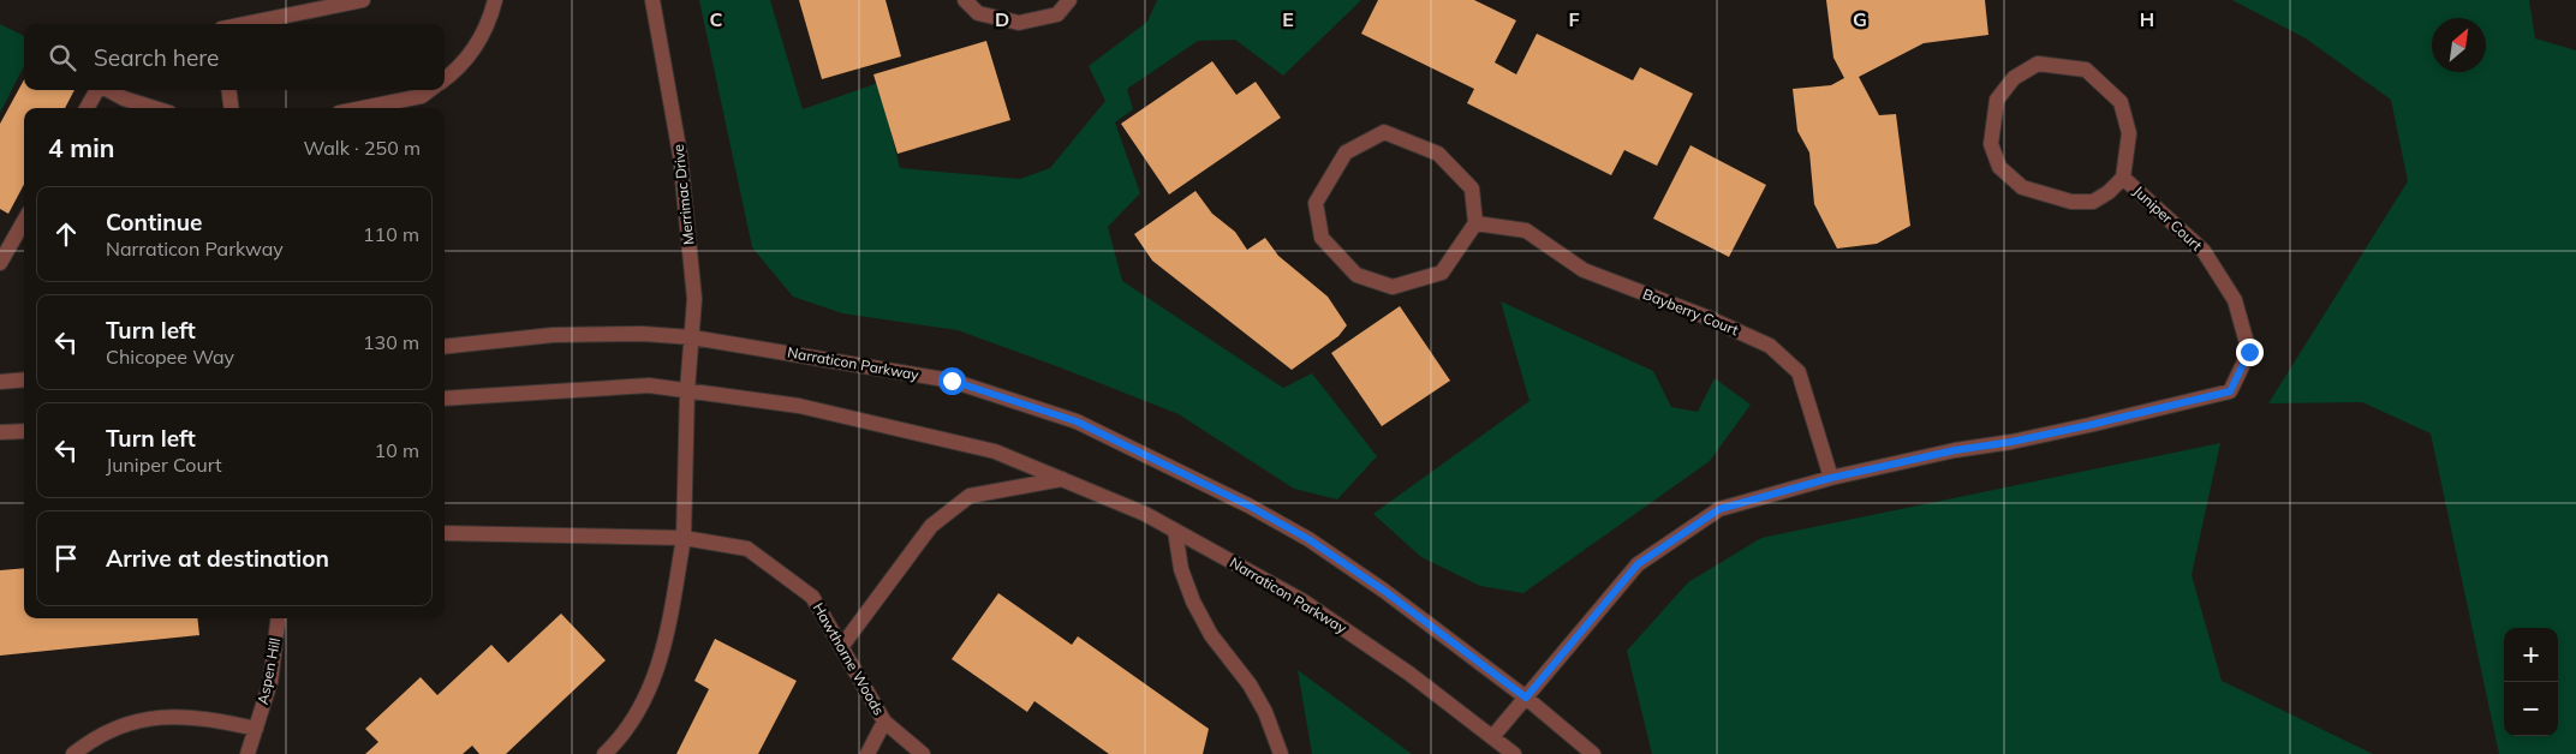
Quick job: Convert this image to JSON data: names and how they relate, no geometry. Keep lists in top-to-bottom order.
{
  "streets": {
    "street": [
      "Merrimac Drive",
      "Juniper Court",
      "Bayberry Court",
      "Narraticon Parkway",
      "Hawthorne Woods",
      "Aspen Hill"
    ]
  },
  "crossings": [
    ["Merrimac Drive", "Narraticon Parkway"],
    ["Juniper Court", "Bayberry Court"]
  ],
  "north": "top right",
  "page": {
    "search": "Search here",
    "heading": ["4 min", "Walk · 250 m"],
    "list": [
      ["Continue", "Narraticon Parkway", "110 m"],
      ["Turn left", "Chicopee Way", "130 m"],
      ["Turn left", "Juniper Court", "10 m"],
      "Arrive at destination"
    ],
    "map_buttons": ["+", "−"]
  },
  "grid": {
    "columns": [
      "C",
      "D",
      "E",
      "F",
      "G",
      "H"
    ]
  }
}
